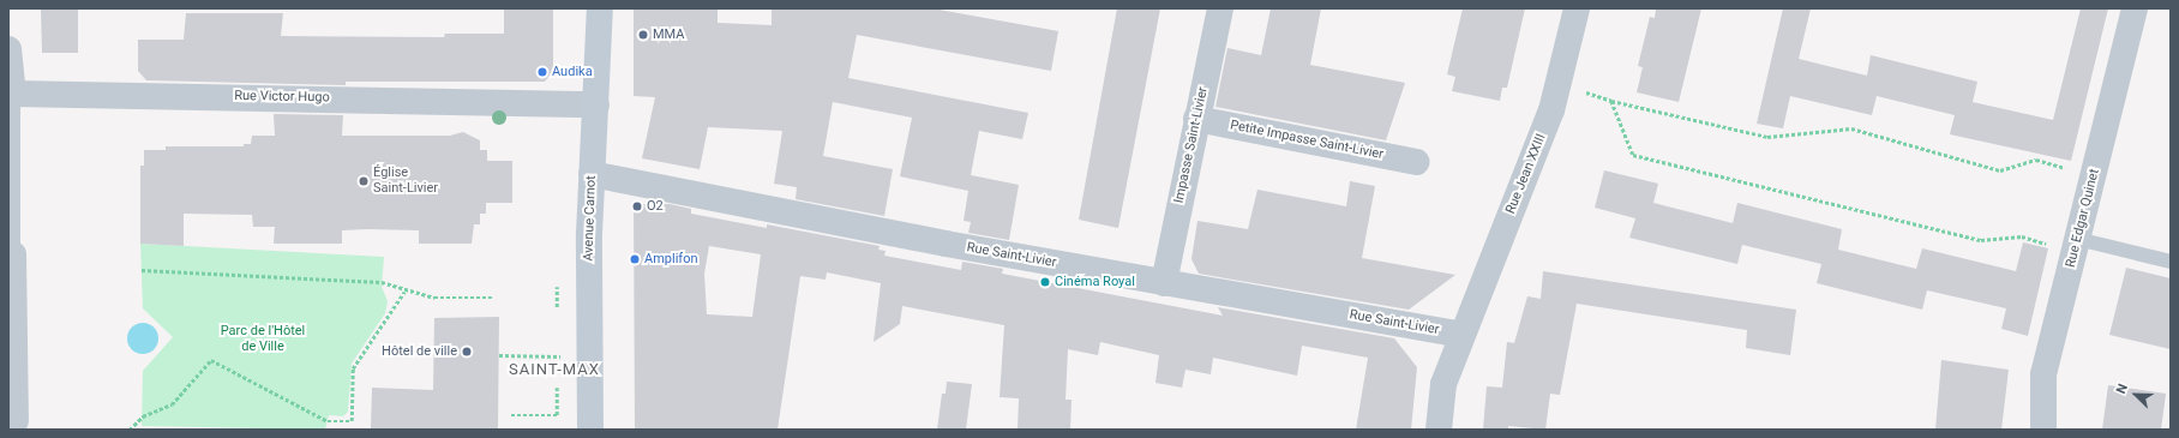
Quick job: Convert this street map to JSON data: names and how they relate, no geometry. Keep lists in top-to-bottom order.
{
  "streets": {
    "street": [
      "Rue Victor Hugo",
      "Petite Impasse Saint-Livier",
      "Impasse Saint-Livier",
      "Rue Jean XXIII",
      "Avenue Carnot",
      "Rue Edgar Quinet",
      "Rue Saint-Livier"
    ]
  },
  "crossings": [
    ["Rue Victor Hugo", "Avenue Carnot"],
    ["Petite Impasse Saint-Livier", "Impasse Saint-Livier"],
    ["Impasse Saint-Livier", "Rue Saint-Livier"],
    ["Rue Jean XXIII", "Rue Saint-Livier"],
    ["Avenue Carnot", "Rue Saint-Livier"]
  ],
  "districts": ["SAINT-MAX"],
  "parks": ["Parc de l'Hôtel de Ville"],
  "places": [
    "MMA",
    "Audika",
    "Église Saint-Livier",
    "O2",
    "Amplifon",
    "Cinéma Royal",
    "Hôtel de ville"
  ],
  "north": "top left"
}
